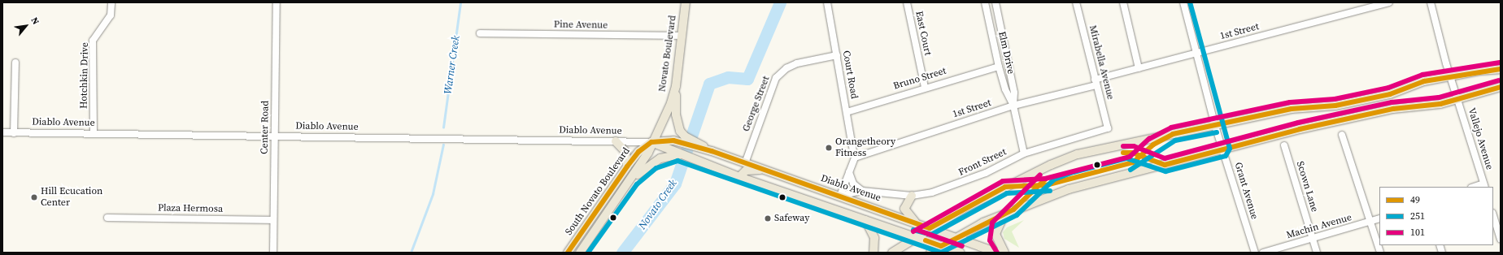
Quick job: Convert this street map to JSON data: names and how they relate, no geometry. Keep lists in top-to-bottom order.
{
  "streets": {
    "main road": ["Novato Boulevard", "Diablo Avenue", "South Novato Boulevard"],
    "street": [
      "Pine Avenue",
      "1st Street",
      "East Court",
      "Elm Drive",
      "Mirabella Avenue",
      "Court Road",
      "Hotchkin Drive",
      "Bruno Street",
      "George Street",
      "Center Road",
      "Vallejo Avenue",
      "Front Street",
      "Scown Lane",
      "Grant Avenue",
      "Plaza Hermosa",
      "Machin Avenue"
    ]
  },
  "crossings": [
    ["Pine Avenue", "Novato Boulevard"],
    ["1st Street", "Elm Drive"],
    ["1st Street", "Mirabella Avenue"],
    ["1st Street", "Court Road"],
    ["1st Street", "Grant Avenue"],
    ["East Court", "Bruno Street"],
    ["Elm Drive", "Bruno Street"],
    ["Elm Drive", "Front Street"],
    ["Novato Boulevard", "Diablo Avenue"],
    ["Novato Boulevard", "South Novato Boulevard"],
    ["Mirabella Avenue", "Front Street"],
    ["Court Road", "Bruno Street"],
    ["Court Road", "George Street"],
    ["Hotchkin Drive", "Diablo Avenue"],
    ["George Street", "Diablo Avenue"],
    ["Diablo Avenue", "Center Road"],
    ["Diablo Avenue", "Front Street"],
    ["Diablo Avenue", "South Novato Boulevard"],
    ["Center Road", "Plaza Hermosa"],
    ["Scown Lane", "Machin Avenue"]
  ],
  "water": ["Warner Creek", "Novato Creek"],
  "places": ["Orangetheory Fitness", "Hill Ecucation Center", "Safeway"],
  "lines": ["transit line 251", "transit line 101", "transit line 49"],
  "legend": ["49", "251", "101"],
  "north": "top right"
}
